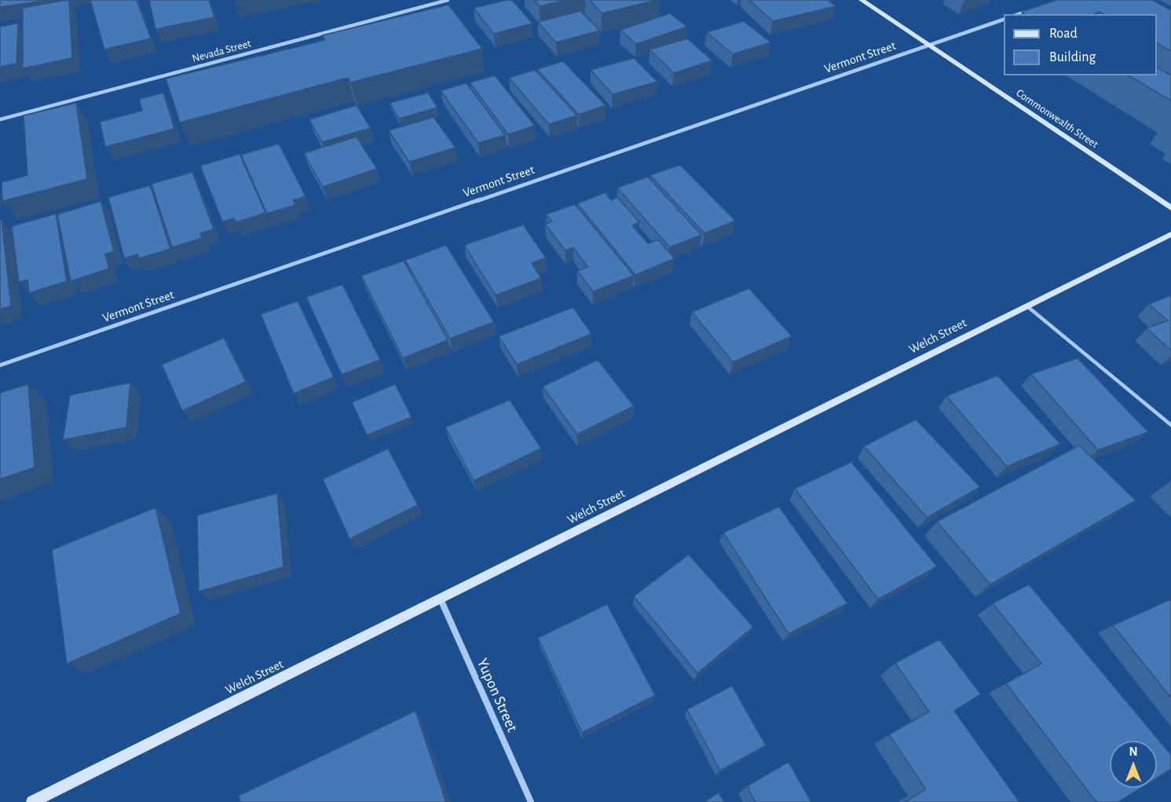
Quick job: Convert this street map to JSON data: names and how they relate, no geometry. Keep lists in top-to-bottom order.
{
  "streets": {
    "street": [
      "Nevada Street",
      "Vermont Street",
      "Commonwealth Street",
      "Welch Street",
      "Yupon Street"
    ]
  },
  "crossings": [
    ["Vermont Street", "Commonwealth Street"],
    ["Welch Street", "Yupon Street"]
  ],
  "legend": ["Road", "Building"],
  "north": "top"
}
